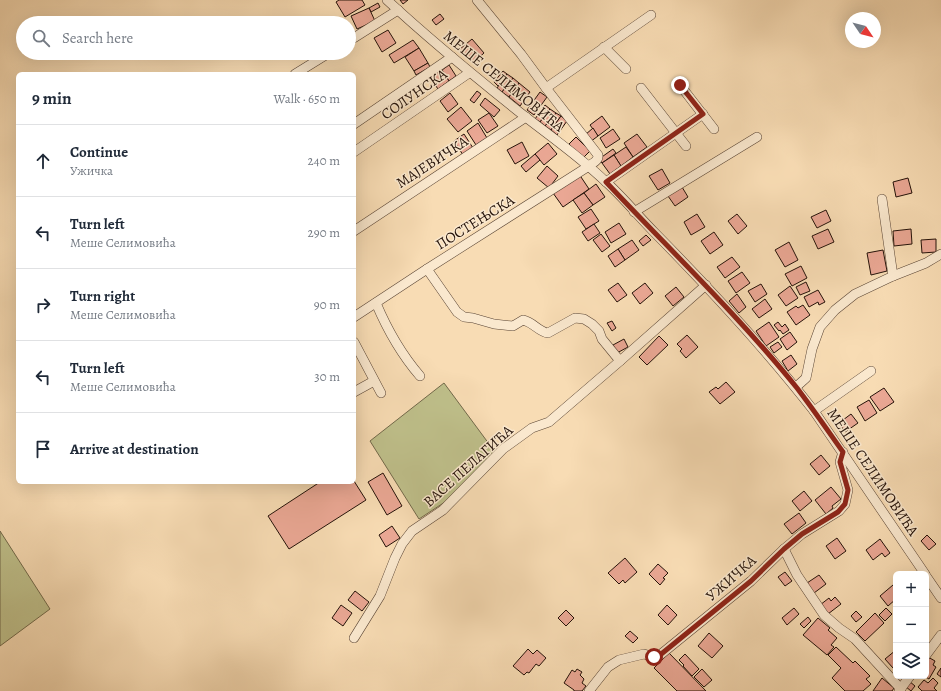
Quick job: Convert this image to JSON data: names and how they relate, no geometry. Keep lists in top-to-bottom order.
{
  "streets": {
    "street": [
      "МЕШЕ СЕЛИМОВИЋА",
      "СОЛУНСКА",
      "МАЈЕВИЧКА",
      "ПОСТЕЊСКА",
      "ВАСЕ ПЕЛАГИЋА",
      "УЖИЧКА"
    ]
  },
  "crossings": [
    ["МЕШЕ СЕЛИМОВИЋА", "СОЛУНСКА"],
    ["МЕШЕ СЕЛИМОВИЋА", "МАЈЕВИЧКА"],
    ["МЕШЕ СЕЛИМОВИЋА", "ПОСТЕЊСКА"],
    ["МЕШЕ СЕЛИМОВИЋА", "ВАСЕ ПЕЛАГИЋА"],
    ["МЕШЕ СЕЛИМОВИЋА", "УЖИЧКА"]
  ],
  "north": "bottom right",
  "page": {
    "search": "Search here",
    "heading": ["9 min", "Walk · 650 m"],
    "list": [
      ["Continue", "Ужичка", "240 m"],
      ["Turn left", "Меше Селимовића", "290 m"],
      ["Turn right", "Меше Селимовића", "90 m"],
      ["Turn left", "Меше Селимовића", "30 m"],
      "Arrive at destination"
    ],
    "map_buttons": ["+", "−"]
  }
}
